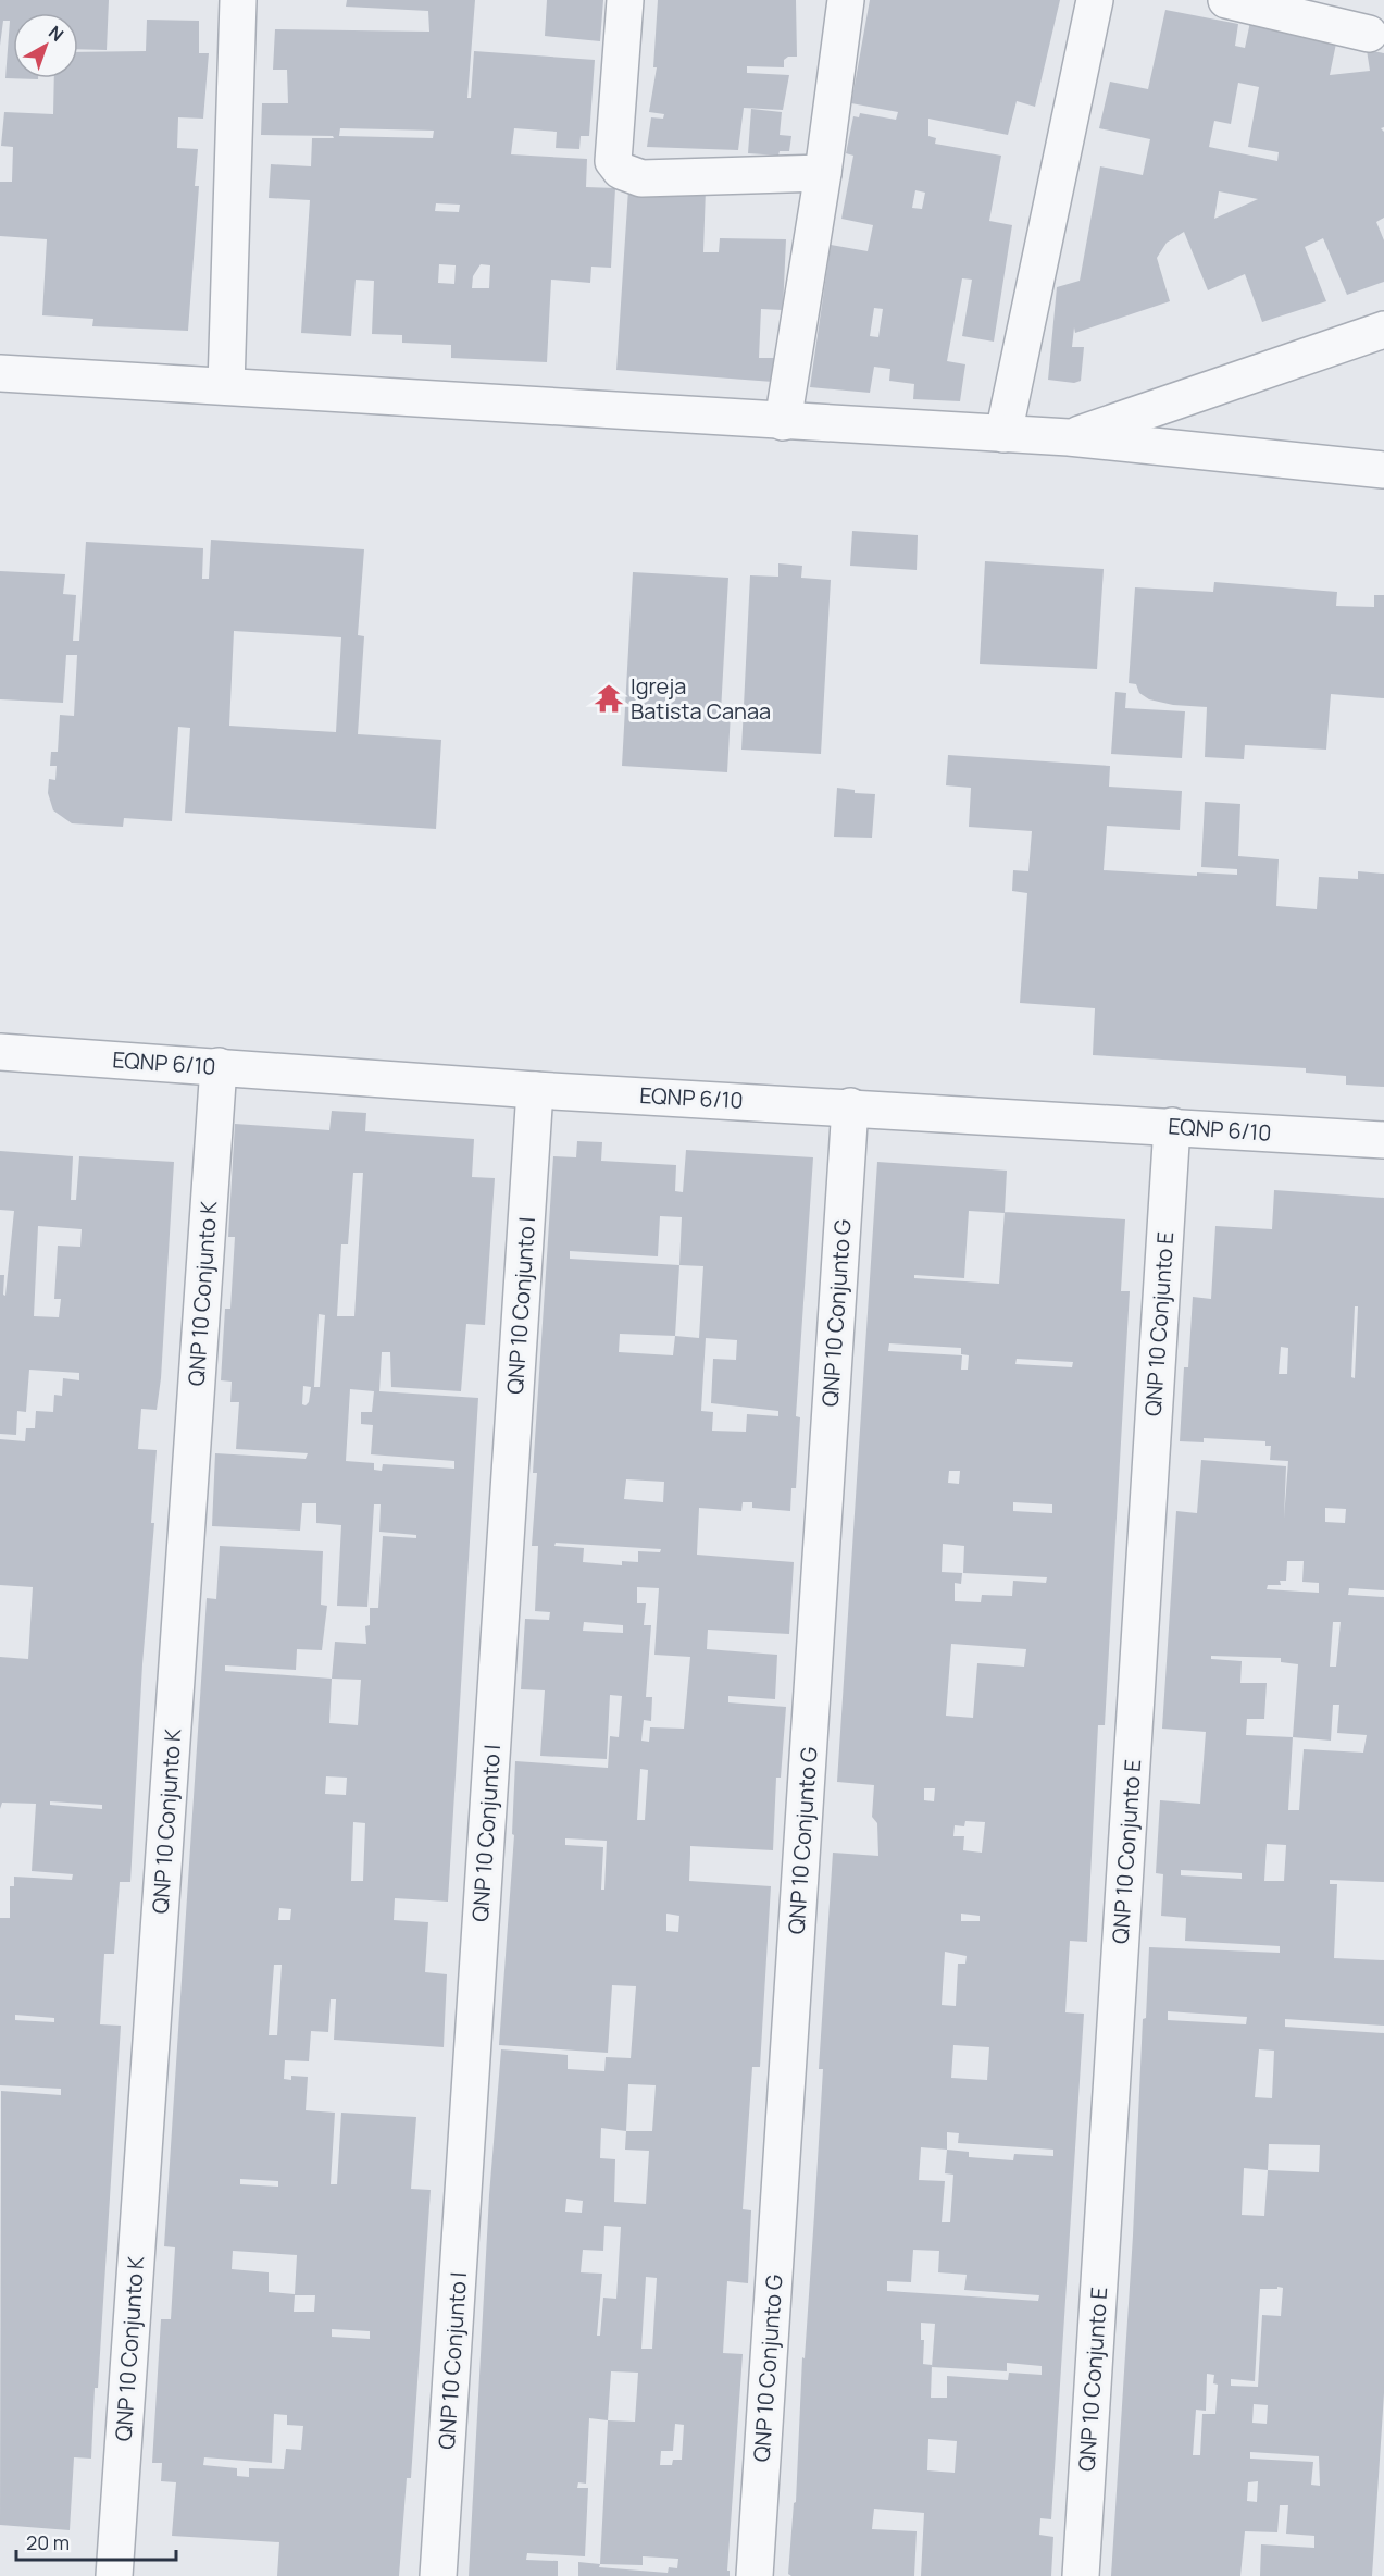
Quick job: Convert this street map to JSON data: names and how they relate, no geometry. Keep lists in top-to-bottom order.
{
  "streets": {
    "street": [
      "EQNP 6/10",
      "QNP 10 Conjunto K",
      "QNP 10 Conjunto I",
      "QNP 10 Conjunto G",
      "QNP 10 Conjunto E"
    ]
  },
  "crossings": [
    ["EQNP 6/10", "QNP 10 Conjunto K"],
    ["EQNP 6/10", "QNP 10 Conjunto I"],
    ["EQNP 6/10", "QNP 10 Conjunto G"],
    ["EQNP 6/10", "QNP 10 Conjunto E"]
  ],
  "places": {
    "temple": ["Igreja Batista Canaa"]
  },
  "scale_bar": "20 m",
  "north": "top right"
}
